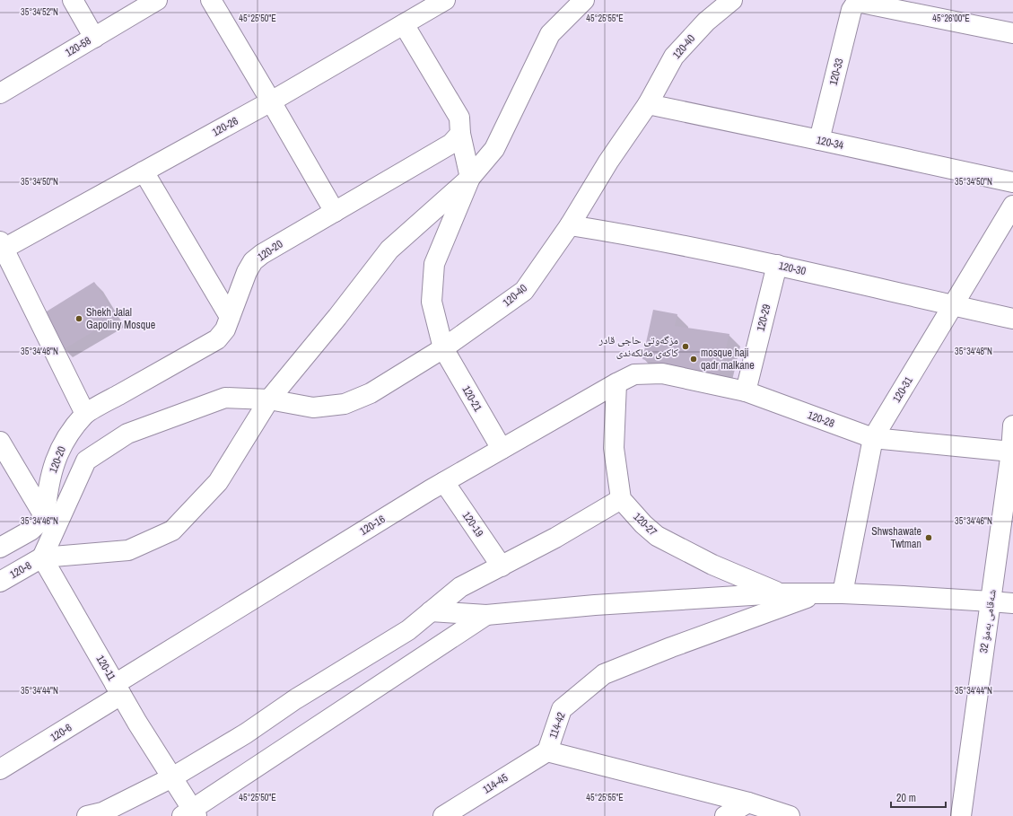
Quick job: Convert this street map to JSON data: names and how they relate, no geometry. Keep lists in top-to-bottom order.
{
  "streets": {
    "street": [
      "120-58",
      "120-40",
      "120-33",
      "120-26",
      "120-34",
      "120-20",
      "120-30",
      "120-29",
      "120-31",
      "120-21",
      "120-28",
      "120-19",
      "120-27",
      "120-16",
      "120-8",
      "شەقامی بەمۆ 32",
      "120-11",
      "114-42",
      "120-6",
      "114-45"
    ]
  },
  "crossings": [
    ["120-40", "120-34"],
    ["120-40", "120-30"],
    ["120-40", "120-21"],
    ["120-40", "120-8"],
    ["120-40", "120-11"],
    ["120-33", "120-34"],
    ["120-30", "120-29"],
    ["120-30", "120-31"],
    ["120-29", "120-28"],
    ["120-31", "120-28"],
    ["120-21", "120-16"],
    ["120-28", "120-16"],
    ["120-28", "شەقامی بەمۆ 32"],
    ["120-19", "120-16"],
    ["120-16", "120-11"],
    ["120-16", "120-6"],
    ["120-8", "120-11"],
    ["120-11", "120-6"],
    ["114-42", "114-45"]
  ],
  "places": [
    "Shekh Jalal Gapoliny Mosque",
    "مزگەوتی حاجی قادر کاکەی مەلکەندی",
    "mosque haji qadr malkane",
    "Shwshawate Twtman"
  ],
  "scale_bar": "20 m",
  "coordinates": [
    "35°34'52\"N",
    "45°25'50\"E",
    "45°25'55\"E",
    "45°26'00\"E",
    "35°34'50\"N",
    "35°34'48\"N",
    "35°34'46\"N",
    "35°34'44\"N"
  ]
}
